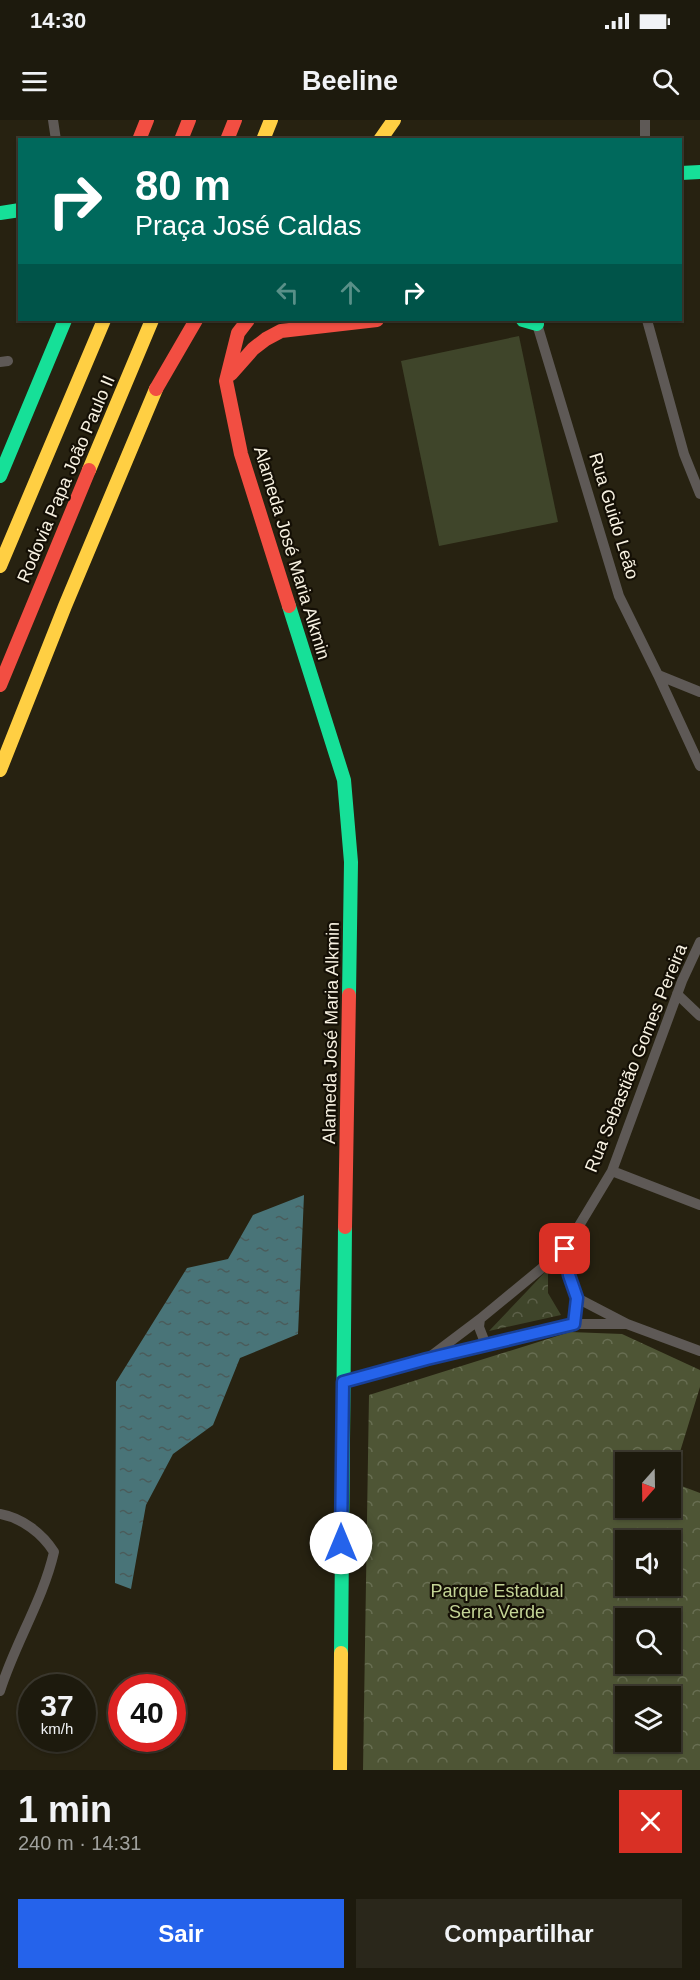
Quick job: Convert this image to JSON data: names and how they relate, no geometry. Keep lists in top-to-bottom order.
{
  "streets": {
    "main road": ["Rodovia Papa João Paulo II", "Alameda José Maria Alkmin"],
    "street": ["Rua Guido Leão", "Rua Sebastião Gomes Pereira"]
  },
  "parks": ["Parque Estadual Serra Verde"],
  "north": "bottom",
  "page": {
    "status": "14:30",
    "header": "Beeline",
    "turn": ["80 m", "Praça José Caldas"],
    "speed": "37 km/h",
    "limit": "40",
    "heading": ["1 min", "240 m · 14:31"],
    "buttons": ["Sair", "Compartilhar"]
  }
}
